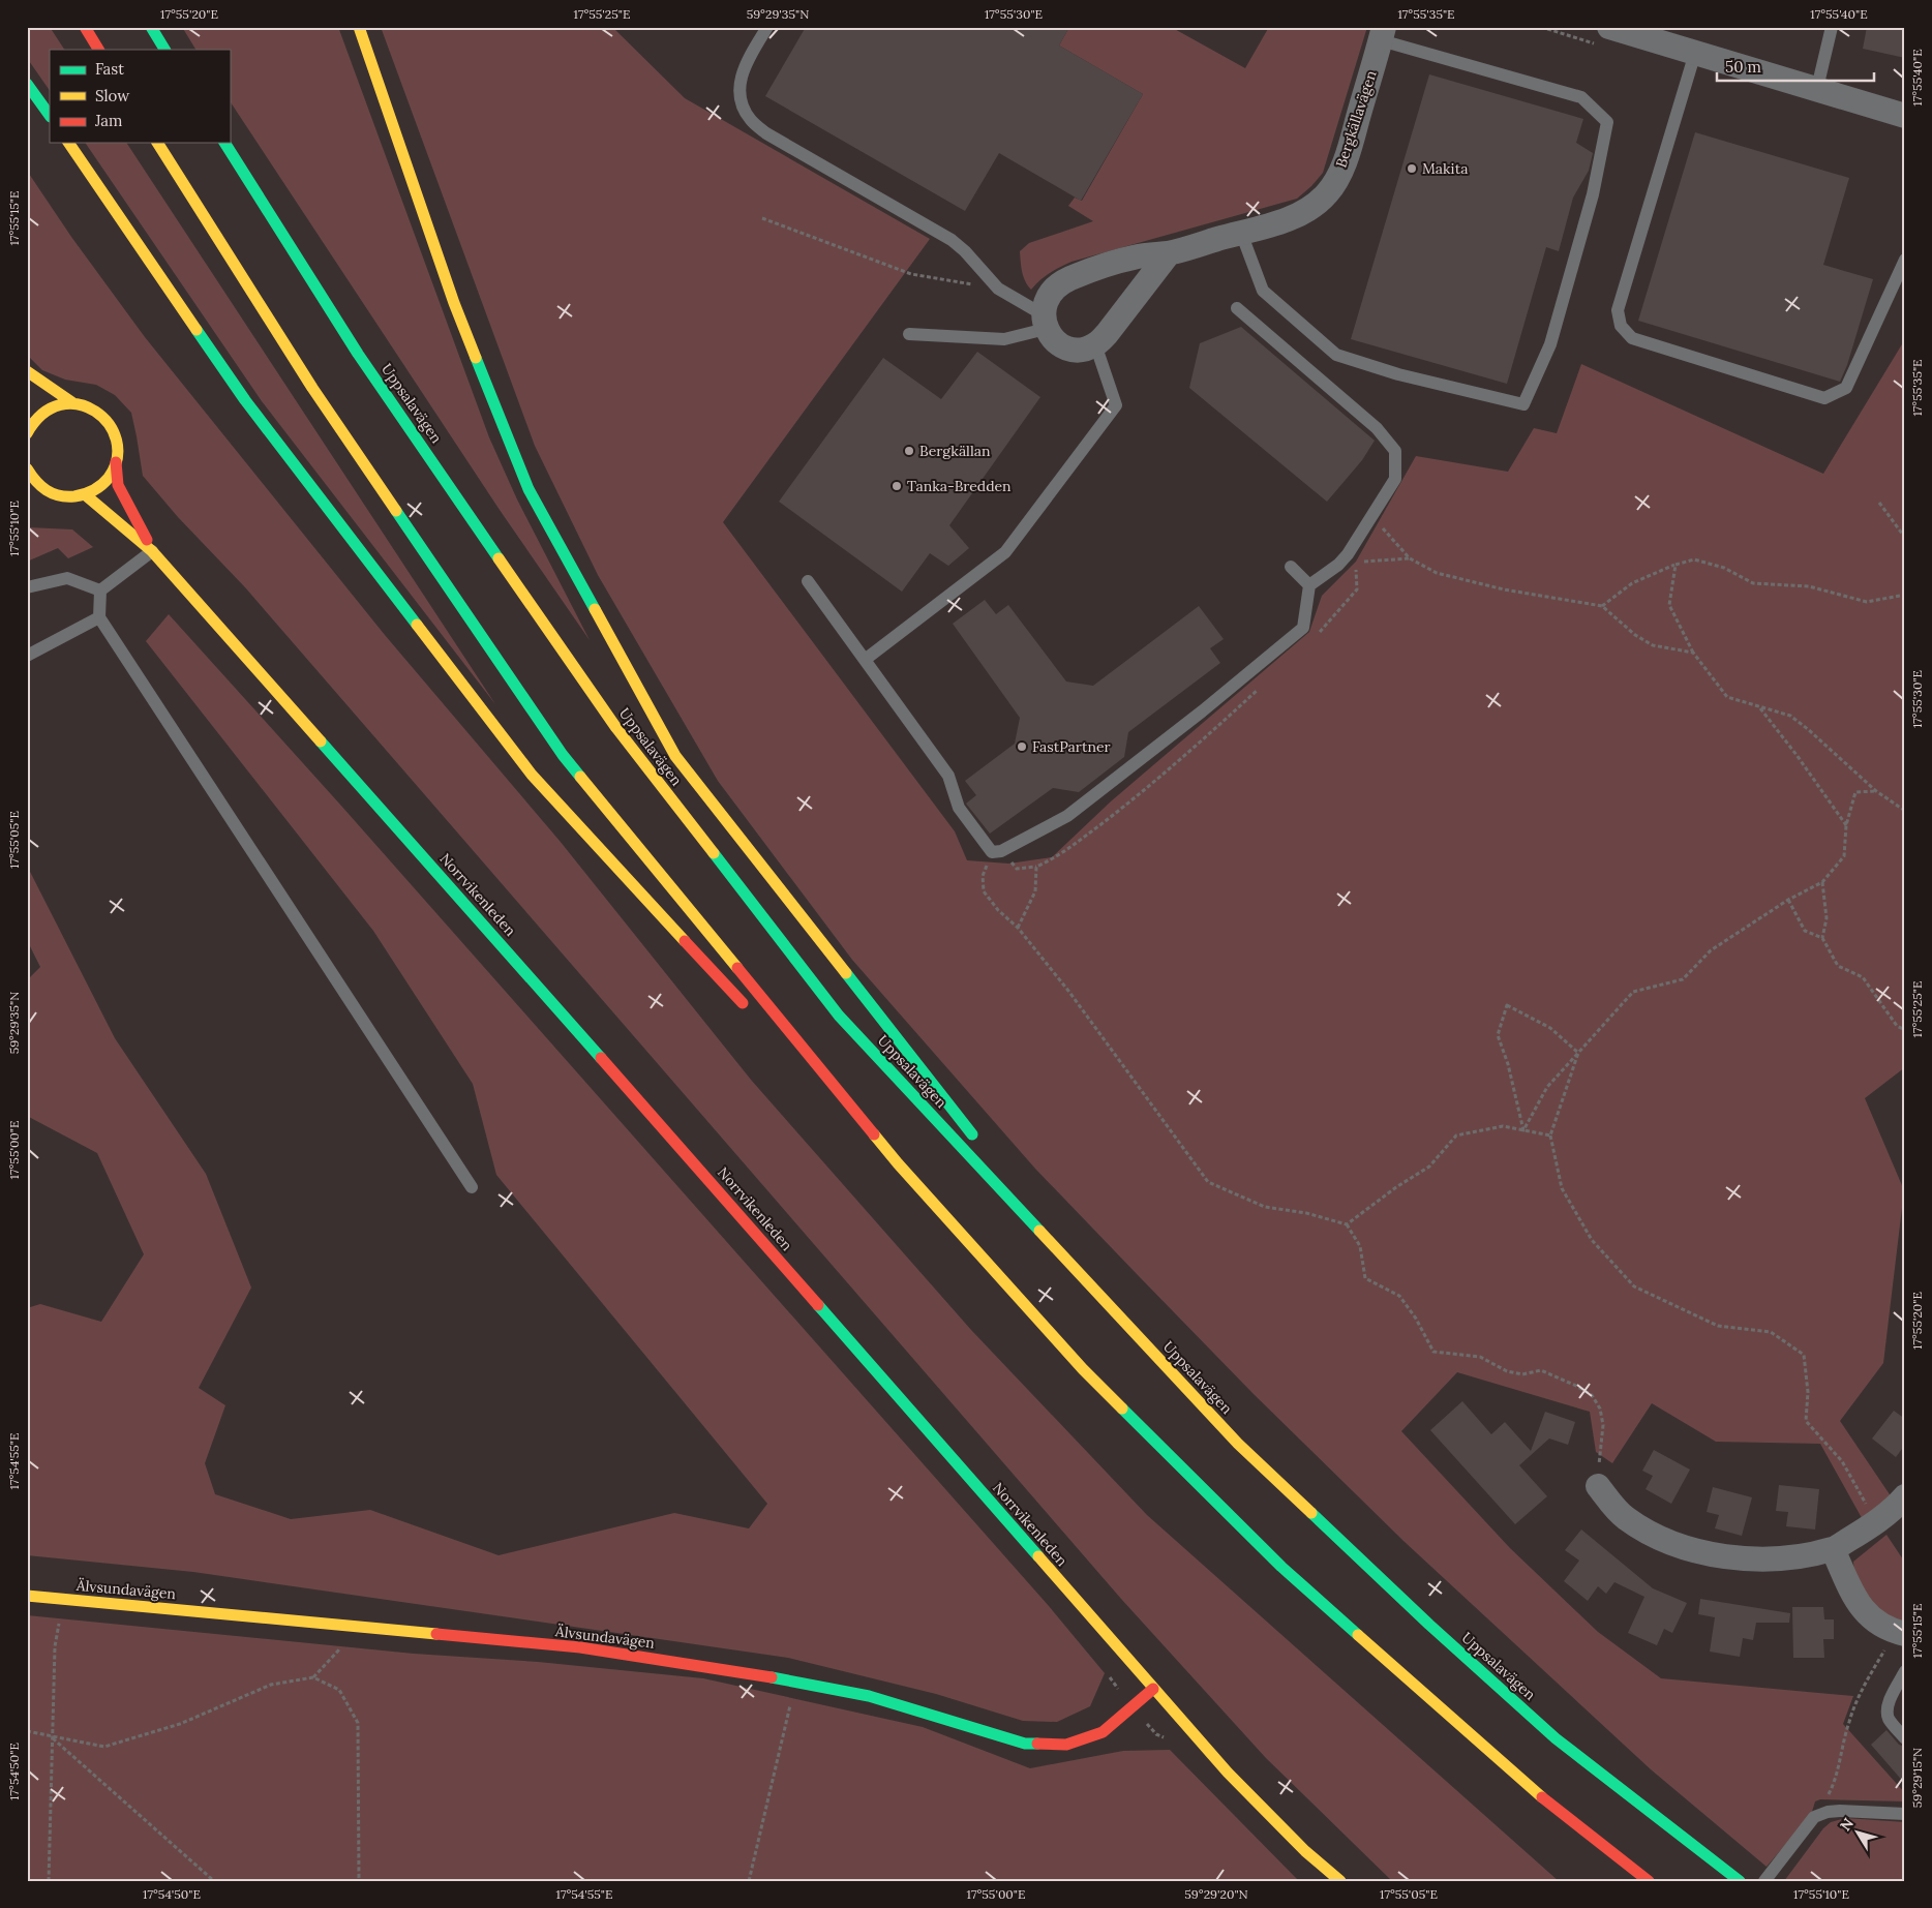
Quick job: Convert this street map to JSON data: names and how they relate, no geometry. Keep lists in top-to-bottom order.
{
  "streets": {
    "main road": ["Uppsalavägen", "Norrvikenleden", "Älvsundavägen"],
    "street": ["Bergkällavägen"]
  },
  "crossings": [
    ["Norrvikenleden", "Älvsundavägen"]
  ],
  "places": [
    "Makita",
    "Bergkällan",
    "Tanka-Bredden",
    "FastPartner"
  ],
  "legend": ["Fast", "Slow", "Jam"],
  "scale_bar": "50 m",
  "north": "top left",
  "coordinates": [
    "17°55'20\"E",
    "17°55'25\"E",
    "59°29'35\"N",
    "17°55'30\"E",
    "17°55'35\"E",
    "17°55'40\"E",
    "17°55'15\"E",
    "17°55'10\"E",
    "17°55'05\"E",
    "17°55'00\"E",
    "17°54'55\"E",
    "17°54'50\"E",
    "59°29'15\"N",
    "59°29'20\"N"
  ]
}
